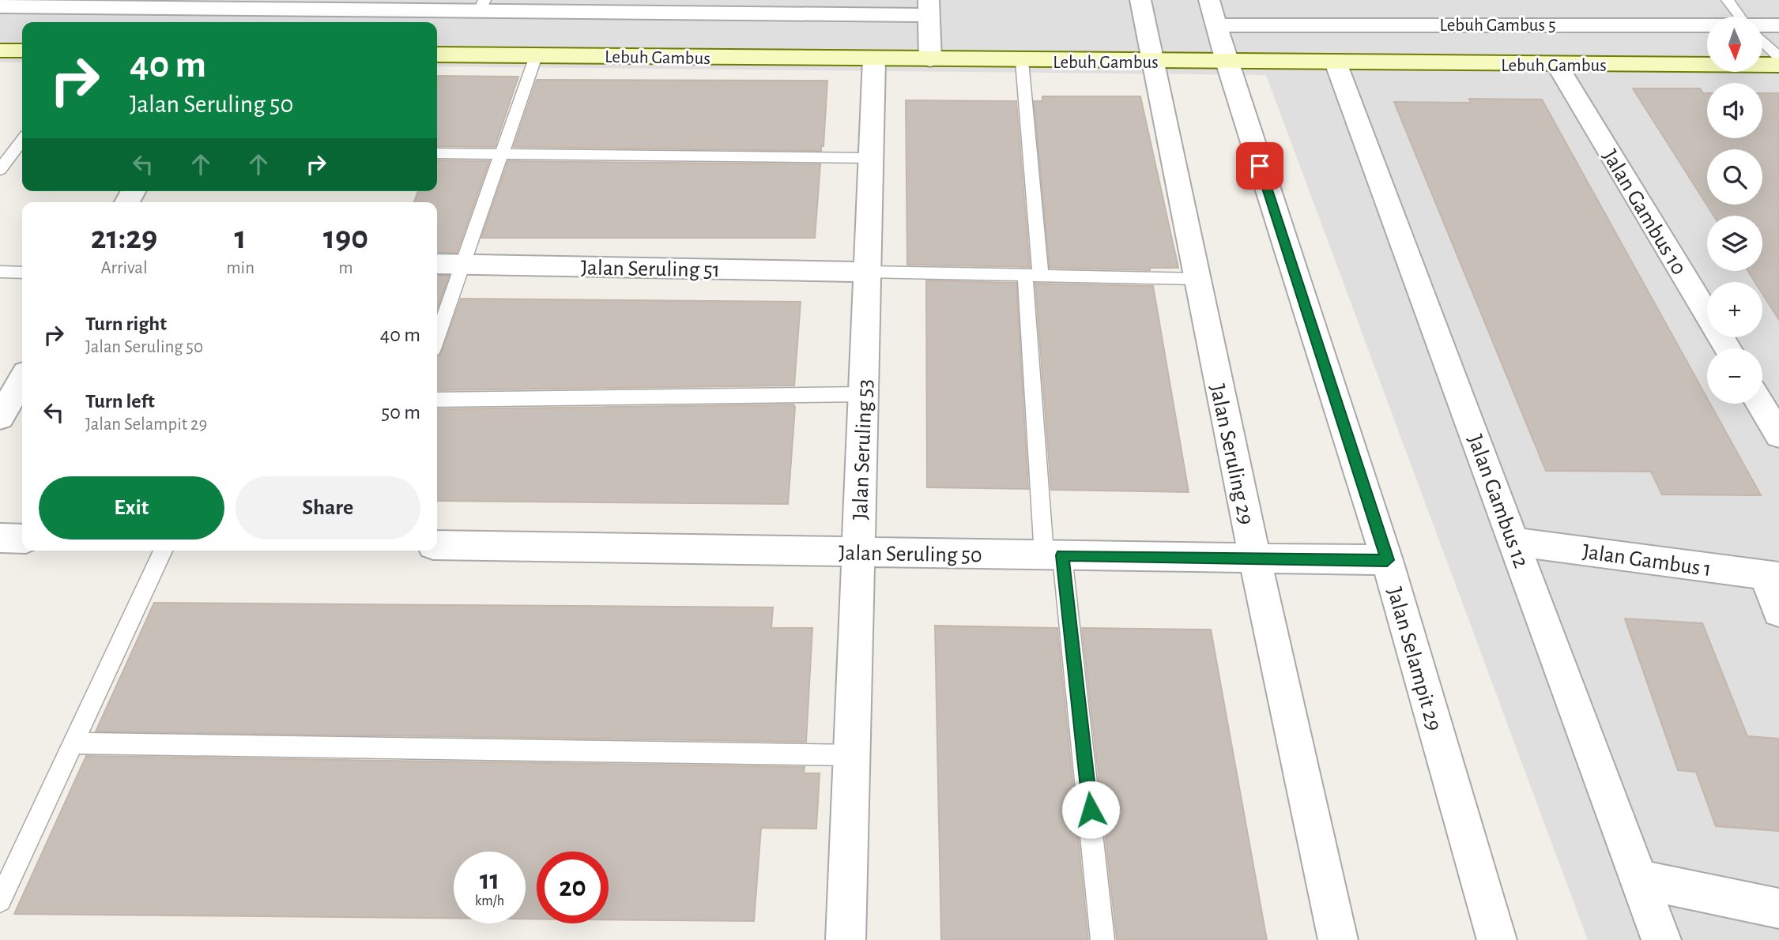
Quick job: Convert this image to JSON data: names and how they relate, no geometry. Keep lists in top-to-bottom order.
{
  "streets": {
    "street": [
      "Lebuh Gambus 5",
      "Lebuh Gambus",
      "Jalan Gambus 10",
      "Jalan Seruling 51",
      "Jalan Seruling 53",
      "Jalan Seruling 29",
      "Jalan Gambus 12",
      "Jalan Seruling 50",
      "Jalan Gambus 1",
      "Jalan Selampit 29"
    ]
  },
  "crossings": [
    ["Lebuh Gambus 5", "Jalan Selampit 29"],
    ["Lebuh Gambus", "Jalan Gambus 10"],
    ["Lebuh Gambus", "Jalan Seruling 53"],
    ["Lebuh Gambus", "Jalan Seruling 29"],
    ["Lebuh Gambus", "Jalan Gambus 12"],
    ["Lebuh Gambus", "Jalan Selampit 29"],
    ["Jalan Seruling 51", "Jalan Seruling 53"],
    ["Jalan Seruling 53", "Jalan Seruling 50"],
    ["Jalan Seruling 29", "Jalan Seruling 50"],
    ["Jalan Gambus 12", "Jalan Gambus 1"],
    ["Jalan Seruling 50", "Jalan Selampit 29"]
  ],
  "north": "bottom",
  "page": {
    "map_buttons": ["+", "−"],
    "turn": ["40 m", "Jalan Seruling 50"],
    "eta": [
      "21:29",
      "Arrival",
      "1",
      "min",
      "190",
      "m"
    ],
    "list": [
      {
        "name": "Turn right",
        "note": "Jalan Seruling 50",
        "value": "40 m"
      },
      {
        "name": "Turn left",
        "note": "Jalan Selampit 29",
        "value": "50 m"
      }
    ],
    "buttons": ["Exit", "Share"],
    "speed": "11 km/h",
    "limit": "20"
  }
}
